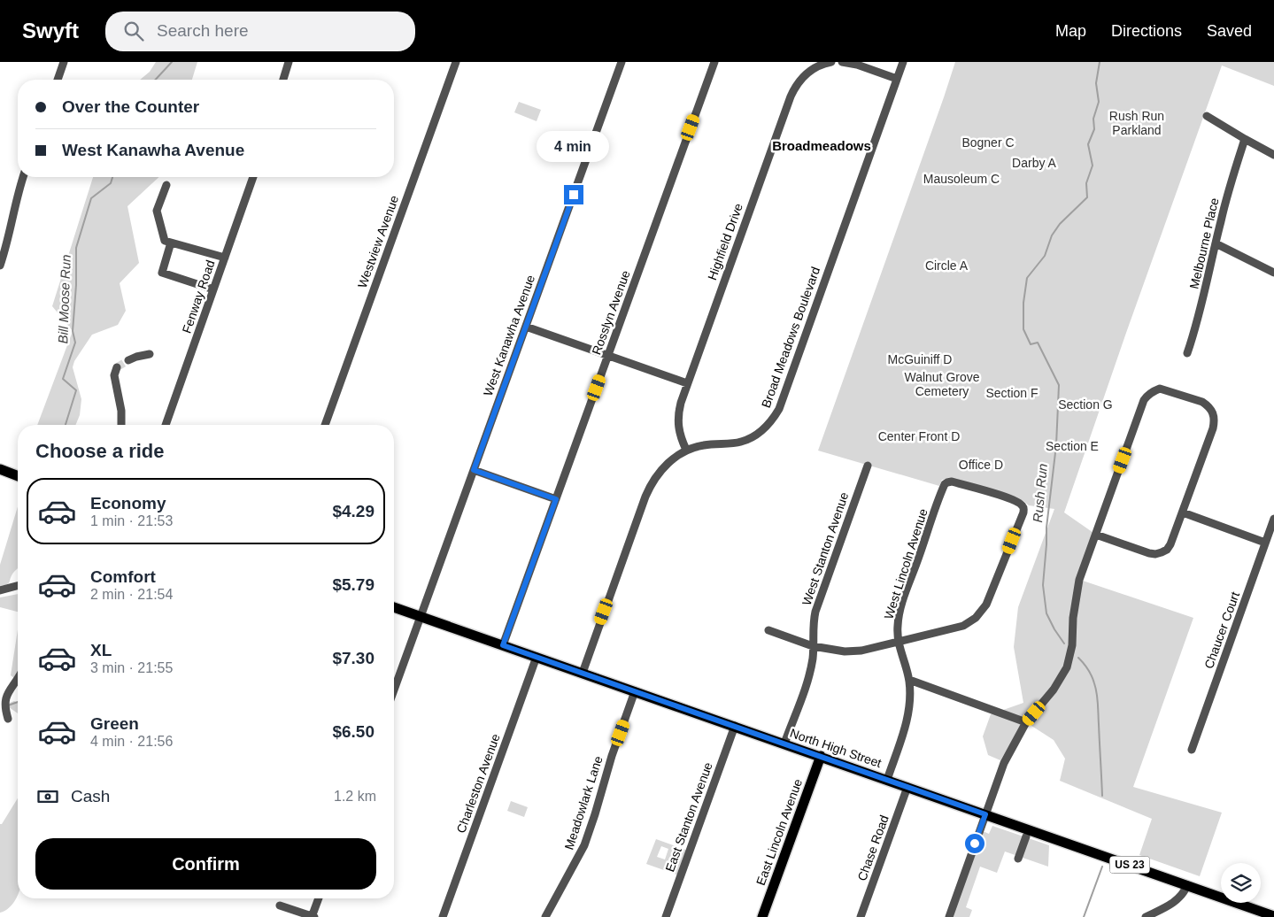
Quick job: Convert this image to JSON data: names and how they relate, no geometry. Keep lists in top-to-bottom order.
{
  "streets": {
    "main road": ["North High Street", "East Lincoln Avenue", "US 23"],
    "street": [
      "Westview Avenue",
      "Highfield Drive",
      "Melbourne Place",
      "Fenway Road",
      "Rosslyn Avenue",
      "West Kanawha Avenue",
      "Broad Meadows Boulevard",
      "West Stanton Avenue",
      "West Lincoln Avenue",
      "Chaucer Court",
      "Charleston Avenue",
      "Meadowlark Lane",
      "East Stanton Avenue",
      "Chase Road"
    ]
  },
  "crossings": [
    ["Highfield Drive", "Broad Meadows Boulevard"],
    ["Rosslyn Avenue", "North High Street"],
    ["West Kanawha Avenue", "North High Street"],
    ["Broad Meadows Boulevard", "North High Street"],
    ["West Stanton Avenue", "North High Street"],
    ["West Lincoln Avenue", "North High Street"],
    ["North High Street", "Charleston Avenue"],
    ["North High Street", "Meadowlark Lane"],
    ["North High Street", "East Stanton Avenue"],
    ["North High Street", "East Lincoln Avenue"],
    ["North High Street", "Chase Road"]
  ],
  "districts": ["Broadmeadows"],
  "water": ["Bill Moose Run", "Rush Run"],
  "parks": [
    "Rush Run Parkland",
    "Bogner C",
    "Darby A",
    "Mausoleum C",
    "Circle A",
    "McGuiniff D",
    "Walnut Grove Cemetery",
    "Section F",
    "Section G",
    "Center Front D",
    "Section E",
    "Office D"
  ],
  "page": {
    "header": "Swyft",
    "search": "Search here",
    "nav": ["Map", "Directions", "Saved"],
    "banner": ["Over the Counter", "West Kanawha Avenue"],
    "bubble": "4 min",
    "heading": "Choose a ride",
    "list": [
      {
        "name": "Economy",
        "note": "1 min · 21:53",
        "value": "$4.29"
      },
      {
        "name": "Comfort",
        "note": "2 min · 21:54",
        "value": "$5.79"
      },
      {
        "name": "XL",
        "note": "3 min · 21:55",
        "value": "$7.30"
      },
      {
        "name": "Green",
        "note": "4 min · 21:56",
        "value": "$6.50"
      }
    ],
    "pay": ["Cash", "1.2 km"],
    "buttons": "Confirm"
  }
}
